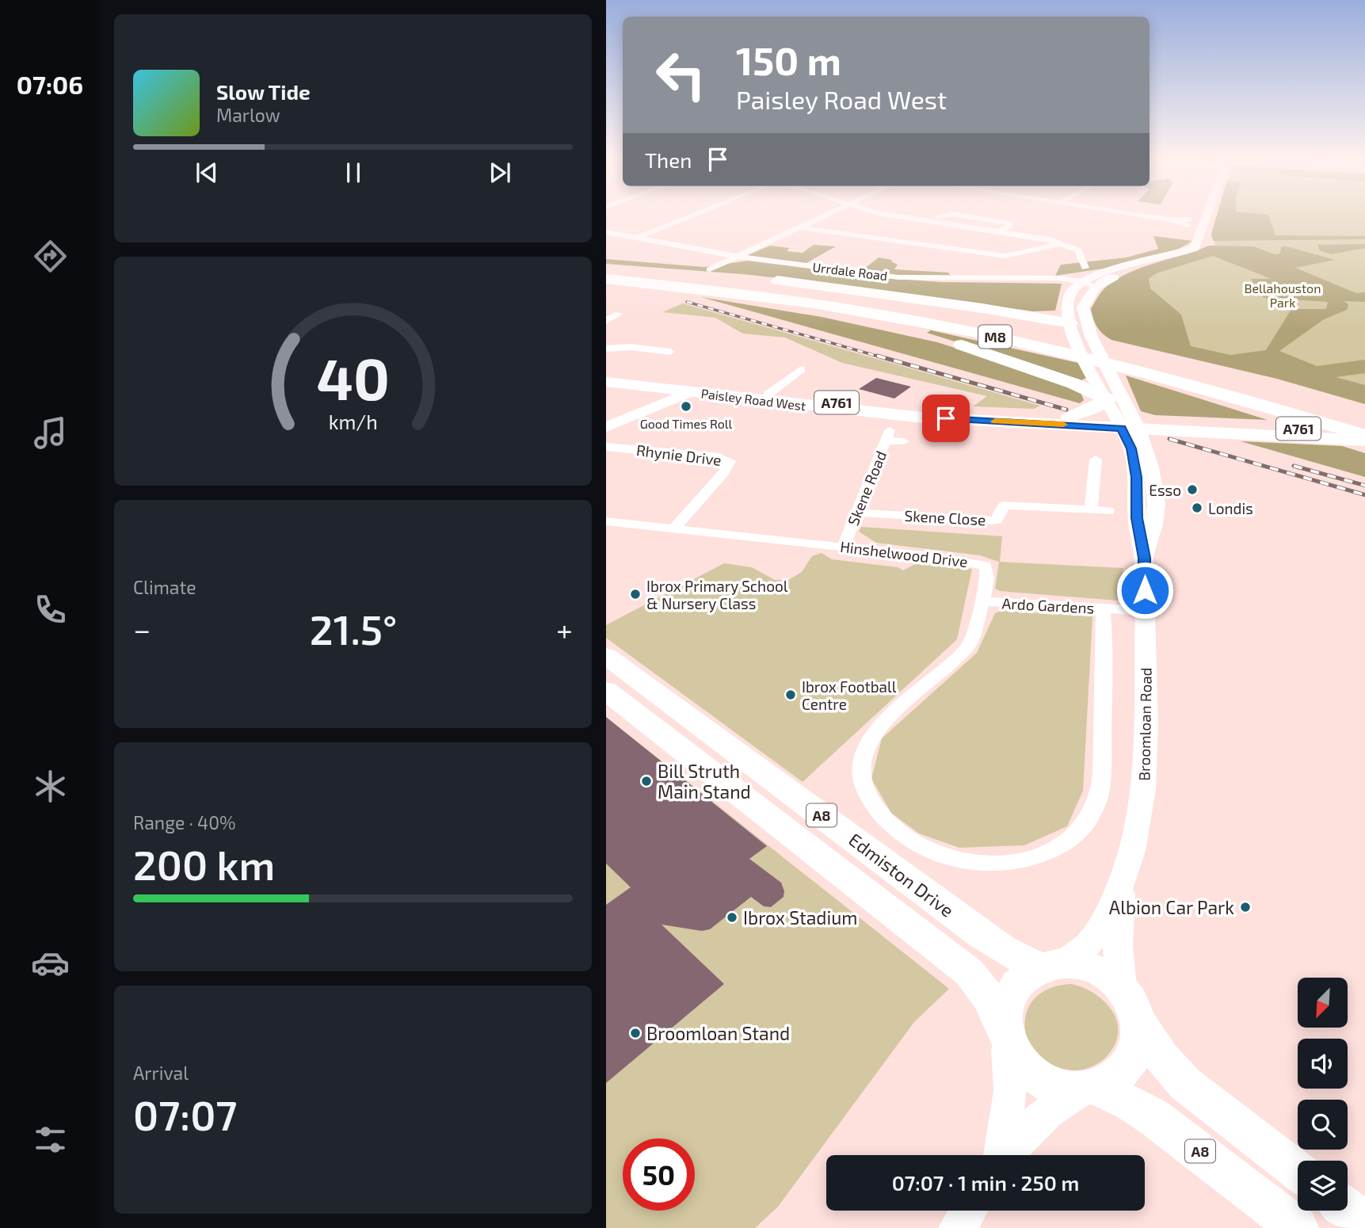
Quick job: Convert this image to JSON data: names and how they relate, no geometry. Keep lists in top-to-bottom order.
{
  "streets": {
    "highway": ["M8"],
    "main road": [
      "Paisley Road West",
      "A761",
      "Broomloan Road",
      "A8",
      "Edmiston Drive"
    ],
    "street": [
      "Urrdale Road",
      "Rhynie Drive",
      "Skene Road",
      "Skene Close",
      "Hinshelwood Drive",
      "Ardo Gardens"
    ]
  },
  "crossings": [
    ["M8", "Paisley Road West"],
    ["Paisley Road West", "Broomloan Road"],
    ["Rhynie Drive", "Hinshelwood Drive"],
    ["Skene Road", "Skene Close"],
    ["Skene Road", "Hinshelwood Drive"],
    ["Hinshelwood Drive", "Ardo Gardens"],
    ["Ardo Gardens", "Broomloan Road"],
    ["Broomloan Road", "A8"],
    ["Broomloan Road", "Edmiston Drive"],
    ["A8", "Edmiston Drive"]
  ],
  "parks": ["Bellahouston Park"],
  "places": [
    "Good Times Roll",
    "Esso",
    "Londis",
    "Ibrox Primary School & Nursery Class",
    "Ibrox Football Centre",
    "Bill Struth Main Stand",
    "Albion Car Park",
    "Ibrox Stadium",
    "Broomloan Stand"
  ],
  "north": "bottom left",
  "page": {
    "tabs": "07:06",
    "turn": ["150 m", "Paisley Road West"],
    "song": ["Slow Tide", "Marlow"],
    "then": "Then",
    "tile": [
      "Climate",
      ["Range · 40%", "200 km"],
      ["Arrival", "07:07"]
    ],
    "heat": ["−", "21.5°", "+"],
    "limit": "50",
    "trip": "07:07 · 1 min · 250 m",
    "gauge": ["40", "km/h"]
  }
}
